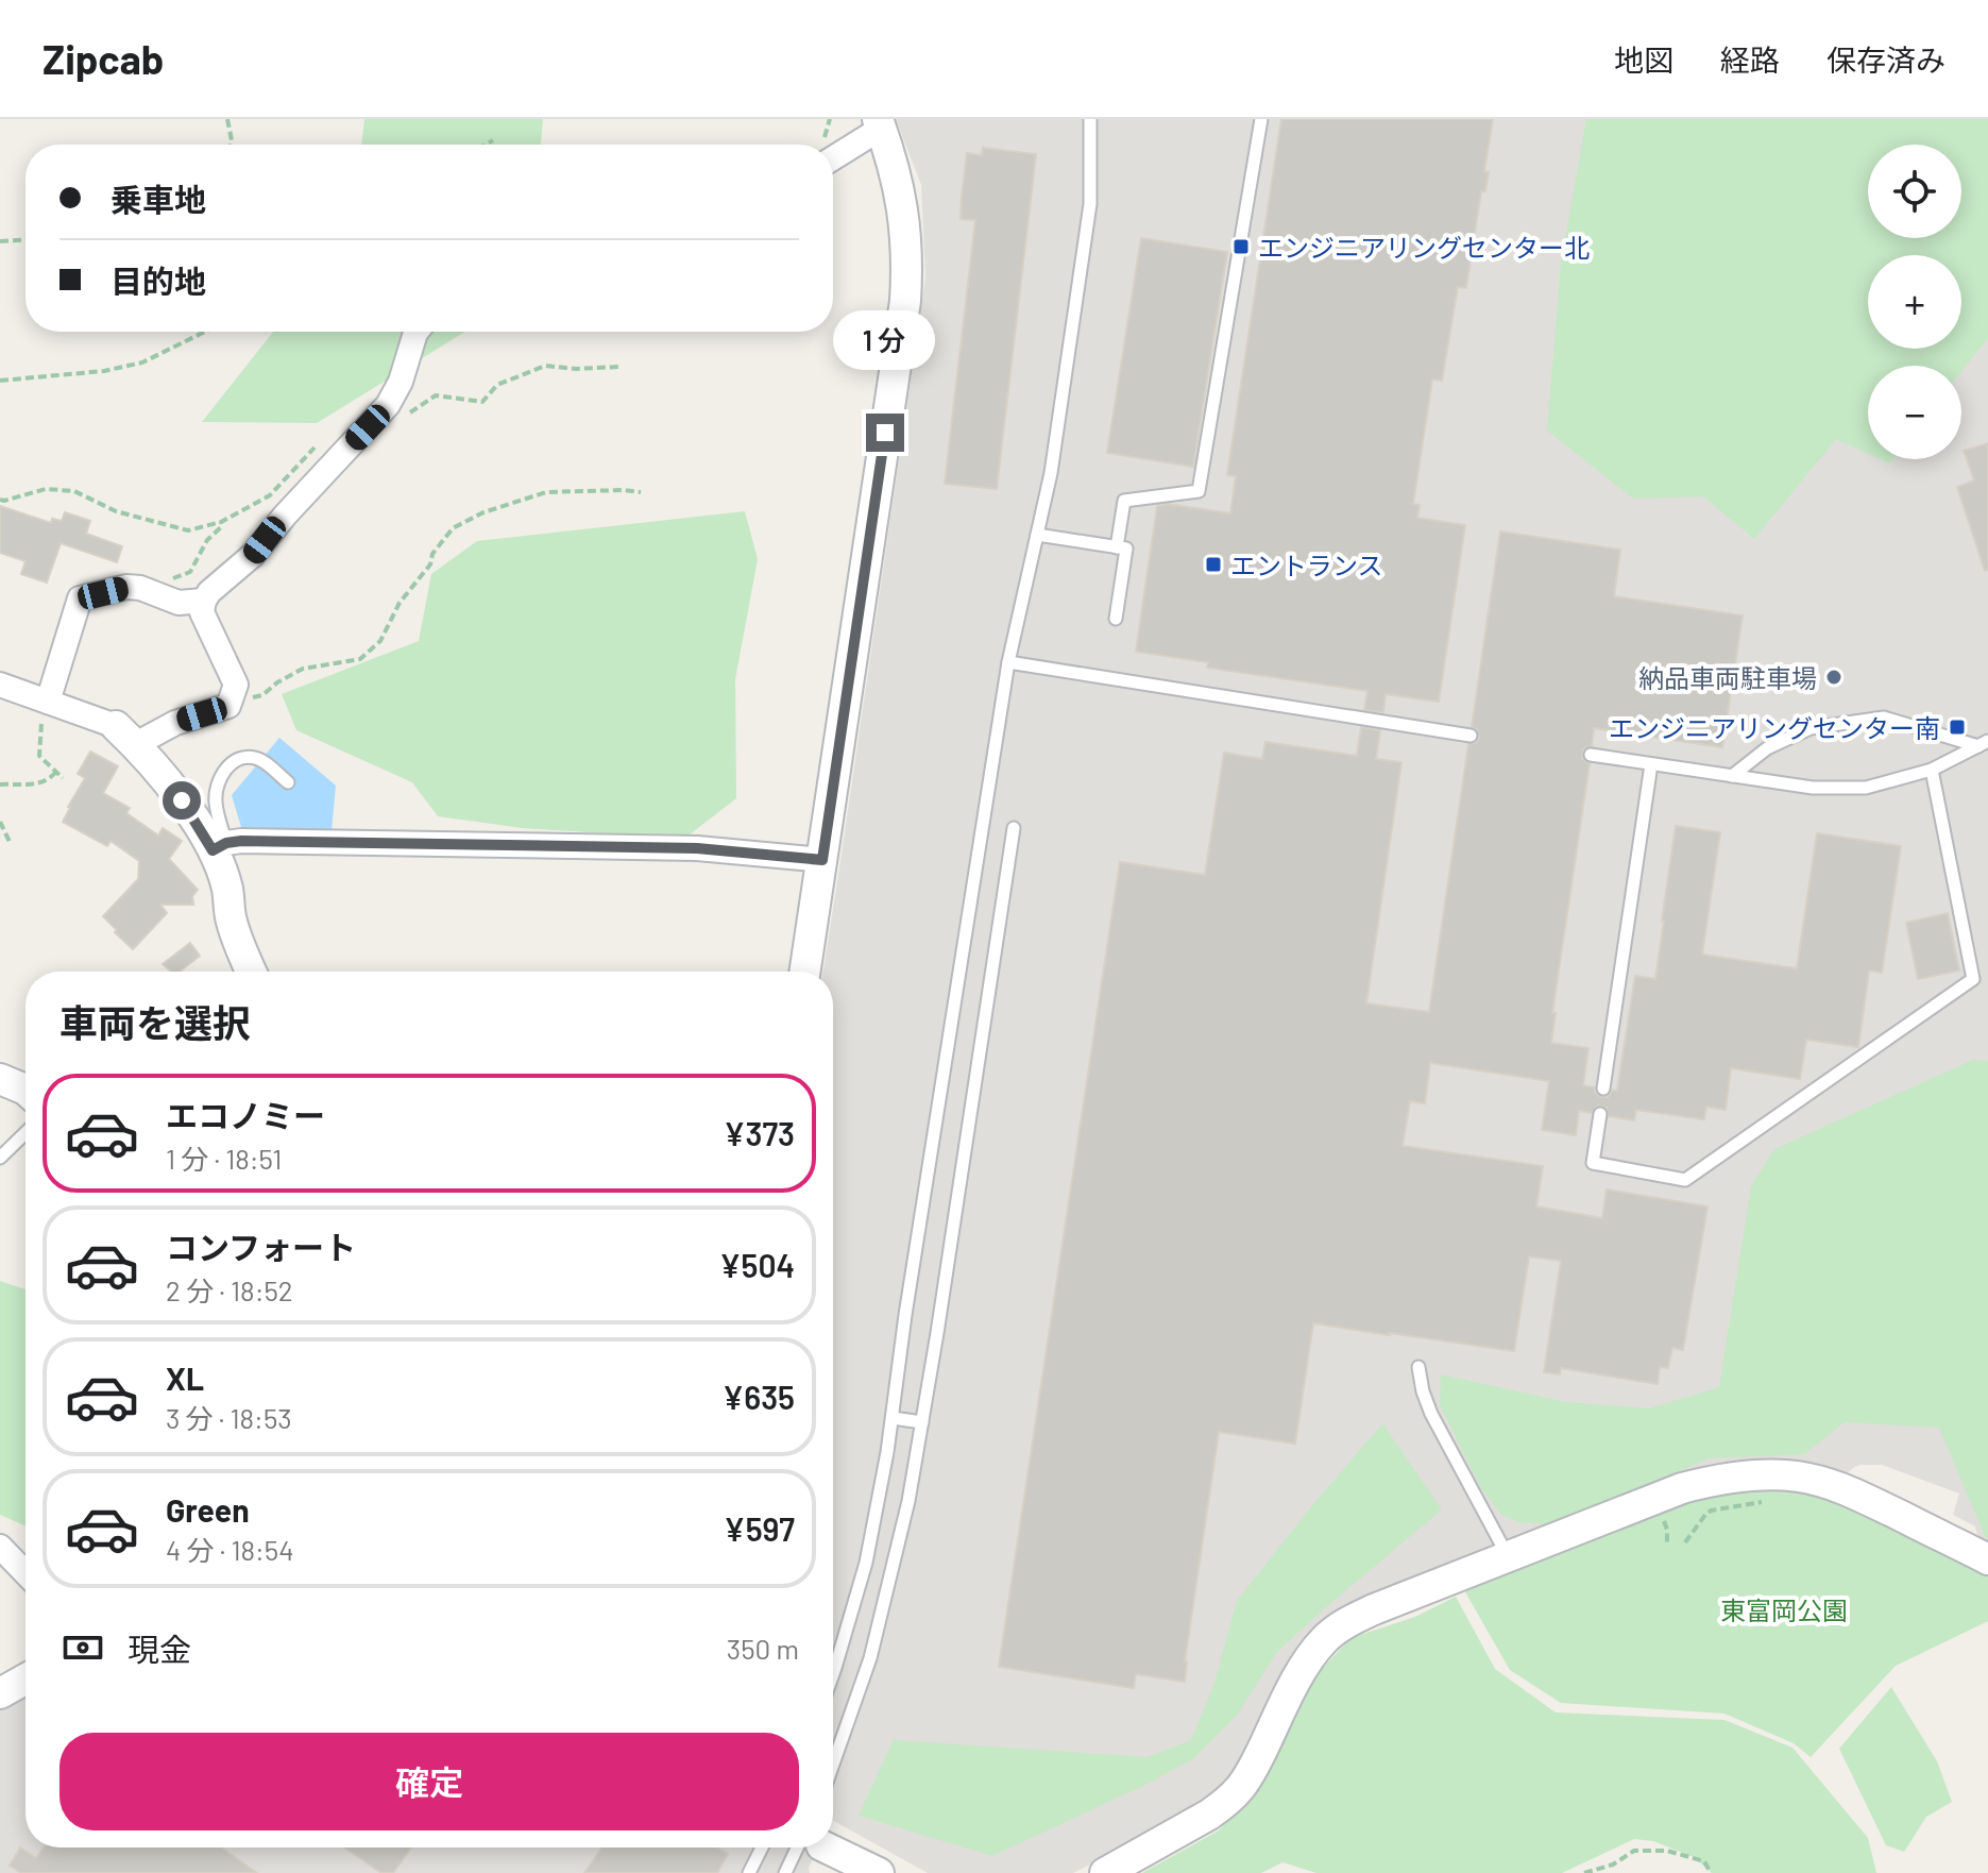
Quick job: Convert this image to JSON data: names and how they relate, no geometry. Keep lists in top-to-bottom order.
{
  "parks": ["東富岡公園"],
  "places": {
    "transit": ["エンジニアリングセンター北", "エントランス", "エンジニアリングセンター南"],
    "other": ["納品車両駐車場"]
  },
  "page": {
    "header": "Zipcab",
    "nav": ["地図", "経路", "保存済み"],
    "map_buttons": ["+", "−"],
    "banner": ["乗車地", "目的地"],
    "bubble": "1 分",
    "heading": "車両を選択",
    "list": [
      {
        "name": "エコノミー",
        "note": "1 分 · 18:51",
        "value": "¥373"
      },
      {
        "name": "コンフォート",
        "note": "2 分 · 18:52",
        "value": "¥504"
      },
      {
        "name": "XL",
        "note": "3 分 · 18:53",
        "value": "¥635"
      },
      {
        "name": "Green",
        "note": "4 分 · 18:54",
        "value": "¥597"
      }
    ],
    "pay": ["現金", "350 m"],
    "buttons": "確定"
  }
}
